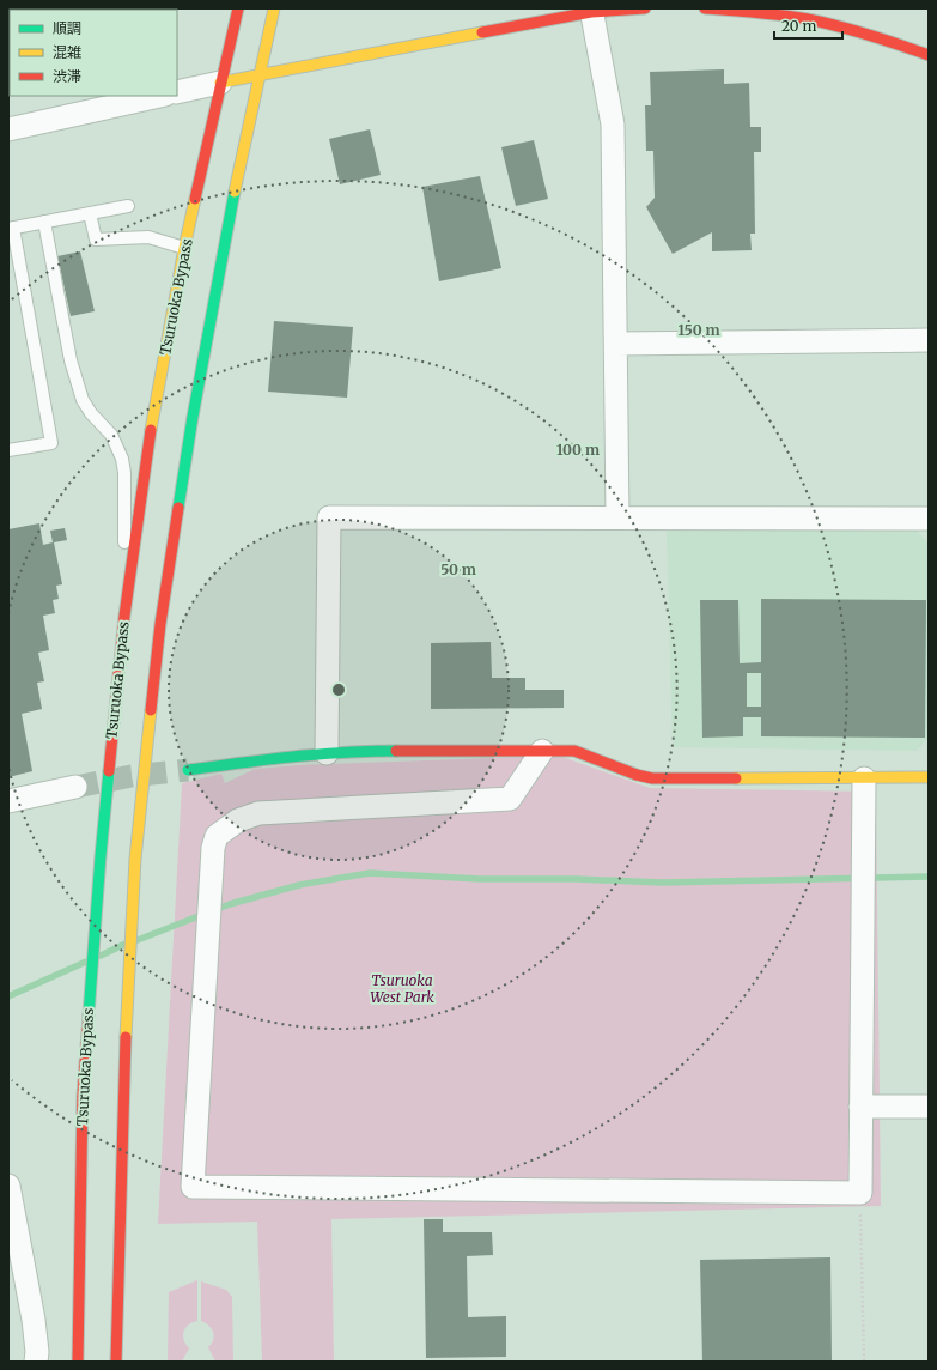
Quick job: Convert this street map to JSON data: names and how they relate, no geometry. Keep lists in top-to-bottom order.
{
  "streets": {
    "main road": ["Tsuruoka Bypass"]
  },
  "parks": ["Tsuruoka West Park"],
  "legend": ["順調", "混雑", "渋滞"],
  "scale_bar": "20 m",
  "rings": ["150 m", "100 m", "50 m"]
}
